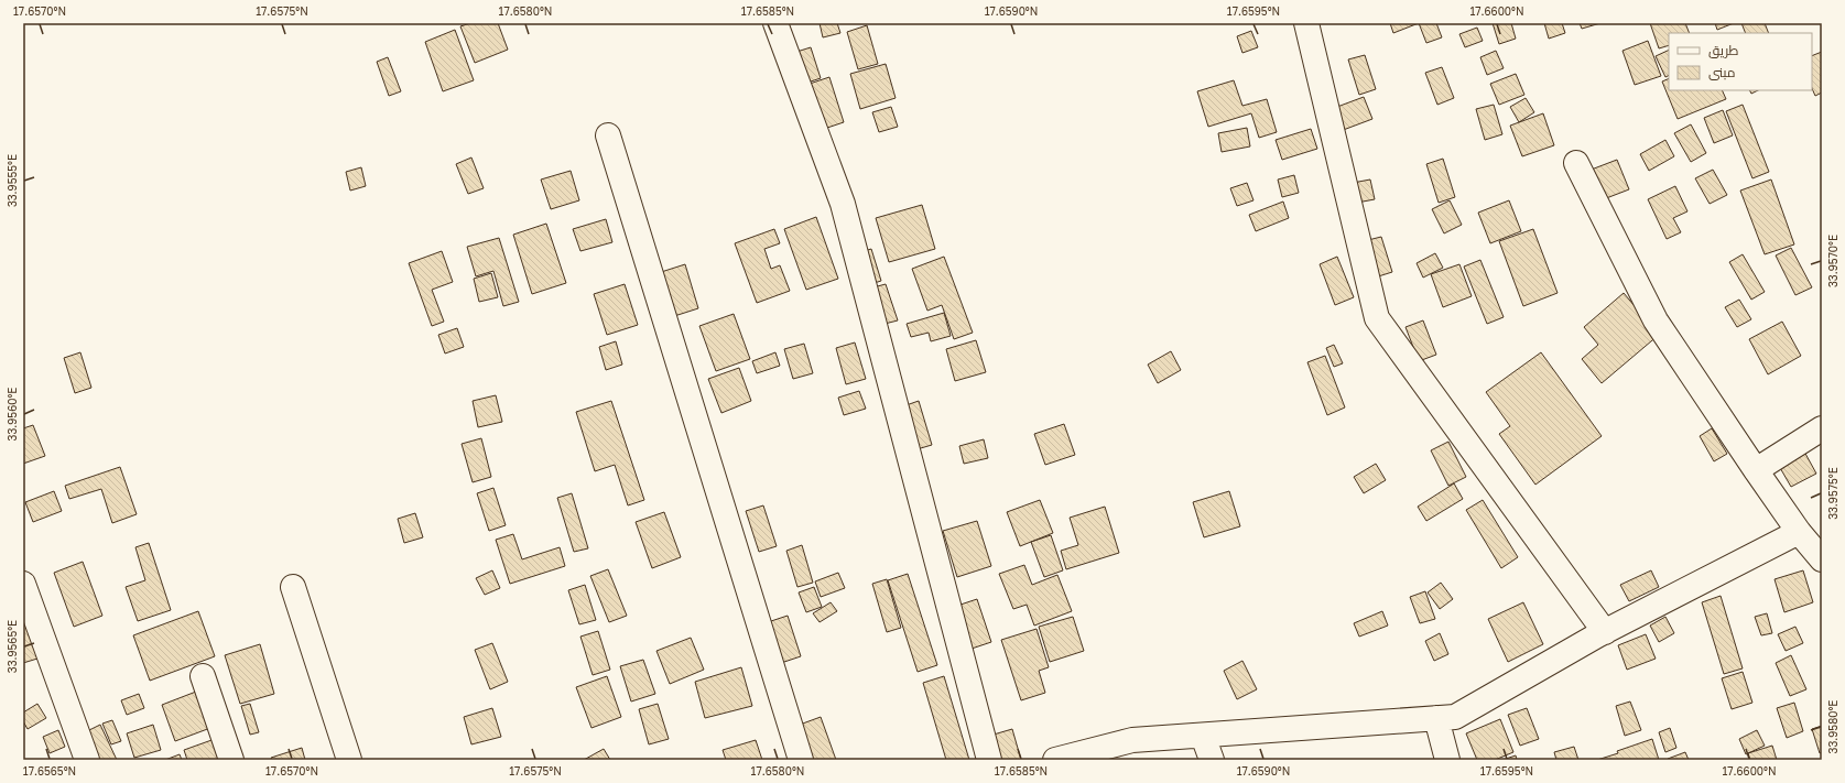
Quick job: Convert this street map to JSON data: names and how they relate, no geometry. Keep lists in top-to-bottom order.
{
  "legend": ["طريق", "مبنى"],
  "coordinates": [
    "17.6570°N",
    "17.6575°N",
    "17.6580°N",
    "17.6585°N",
    "17.6590°N",
    "17.6595°N",
    "17.6600°N",
    "33.9555°E",
    "33.9570°E",
    "33.9560°E",
    "33.9575°E",
    "33.9565°E",
    "33.9580°E",
    "17.6565°N"
  ]
}
